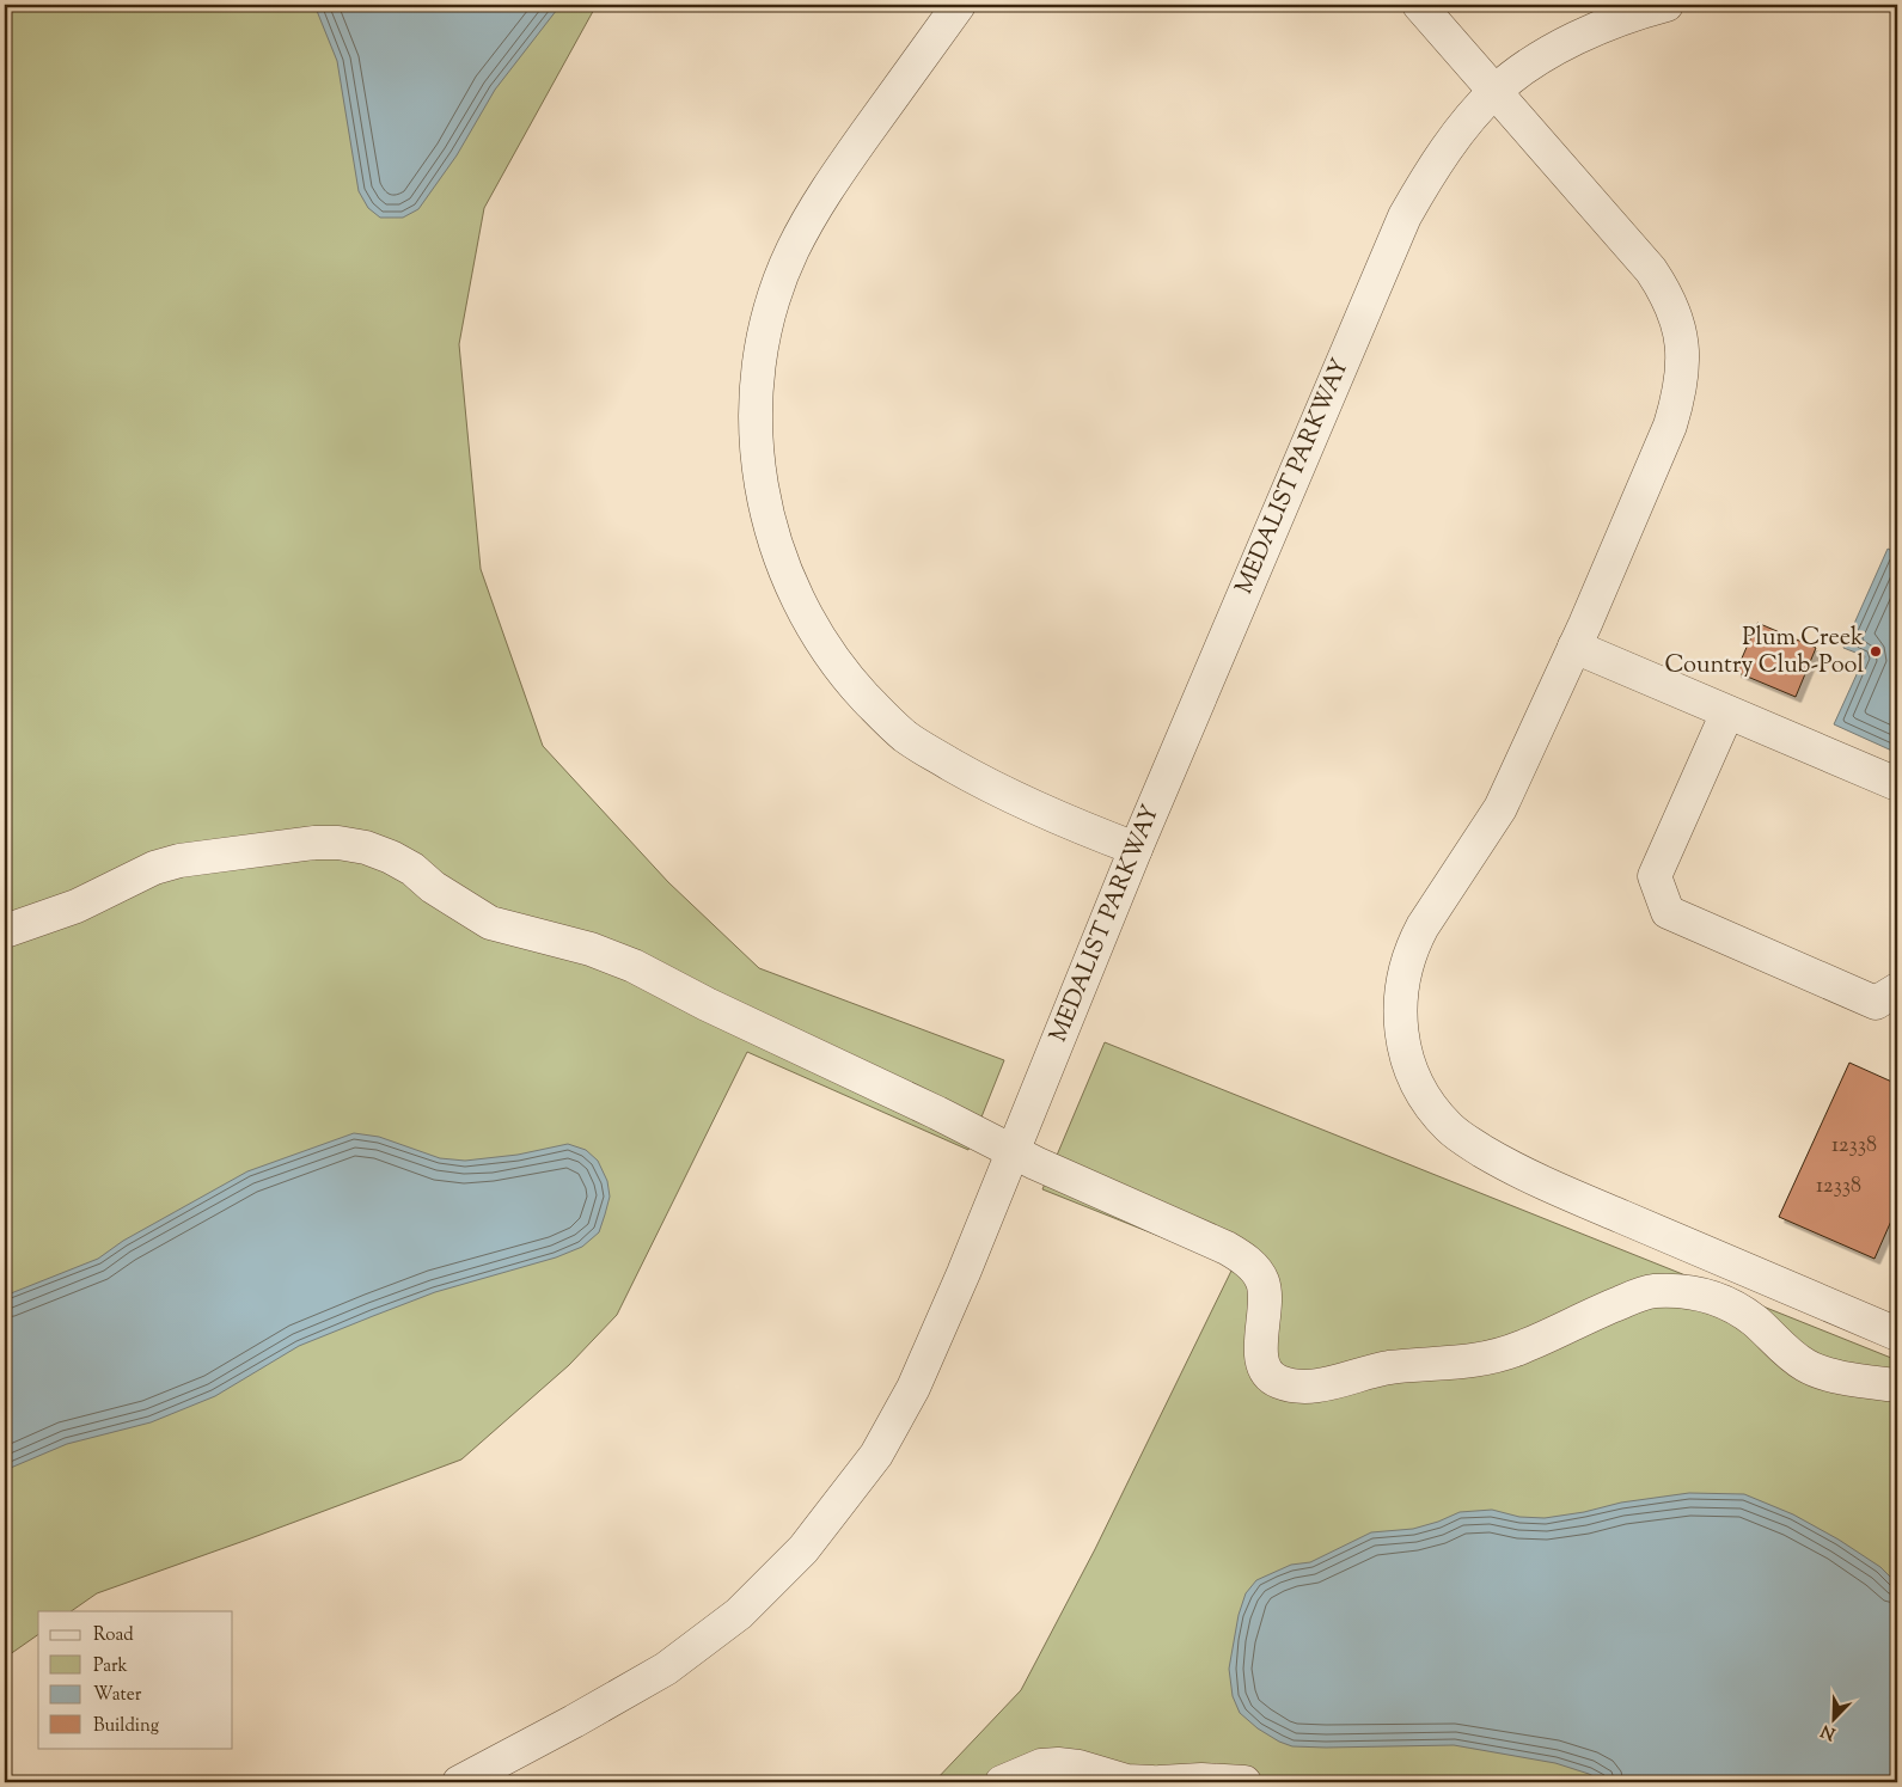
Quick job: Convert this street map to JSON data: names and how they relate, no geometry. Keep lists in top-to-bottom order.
{
  "streets": {
    "street": ["MEDALIST PARKWAY"]
  },
  "places": ["Plum Creek Country Club-Pool"],
  "house_numbers": ["12338", "12338"],
  "legend": [
    "Road",
    "Park",
    "Water",
    "Building"
  ],
  "north": "bottom left"
}
